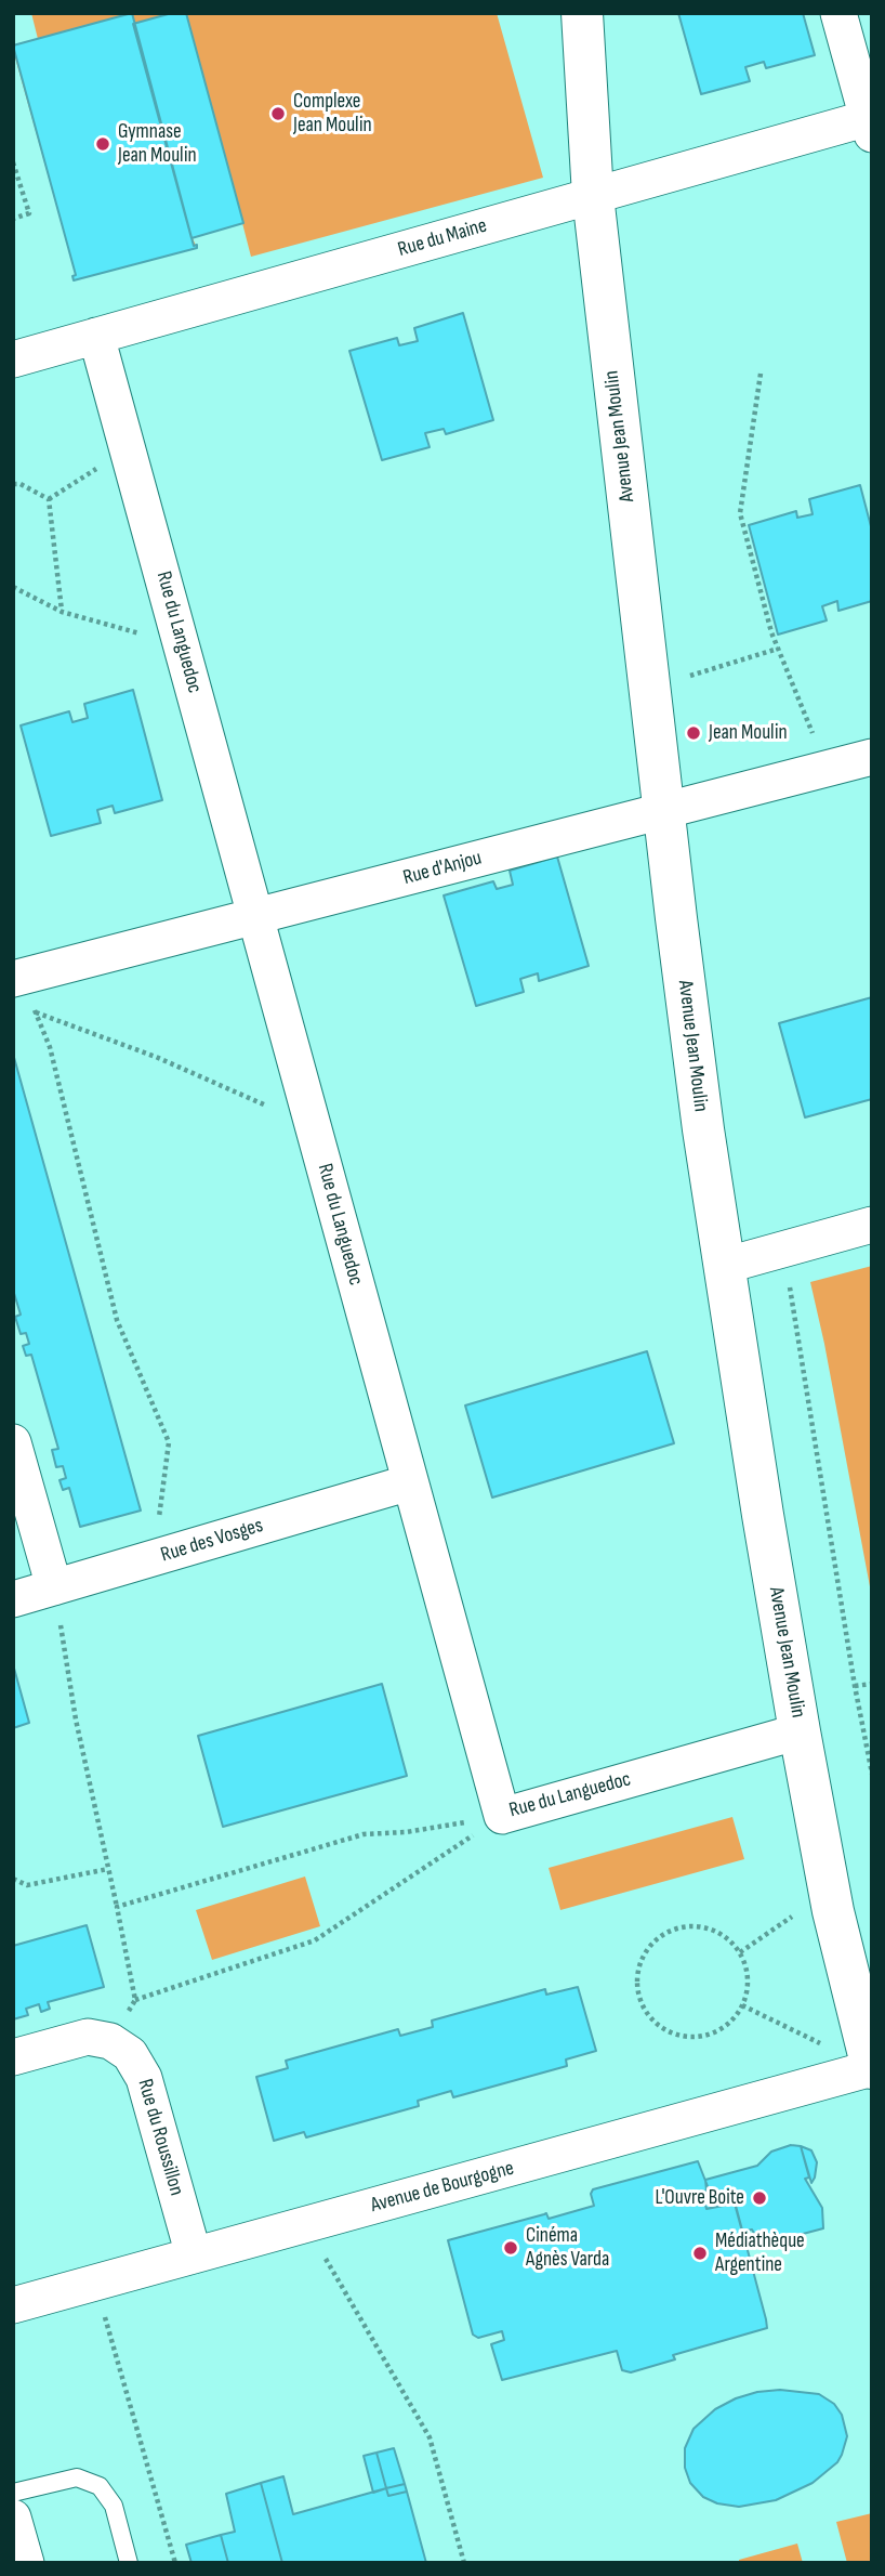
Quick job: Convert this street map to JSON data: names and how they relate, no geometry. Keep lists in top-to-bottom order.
{
  "streets": {
    "street": [
      "Rue du Maine",
      "Avenue Jean Moulin",
      "Rue du Languedoc",
      "Rue d'Anjou",
      "Rue des Vosges",
      "Rue du Roussillon",
      "Avenue de Bourgogne"
    ]
  },
  "crossings": [
    ["Rue du Maine", "Avenue Jean Moulin"],
    ["Rue du Maine", "Rue du Languedoc"],
    ["Avenue Jean Moulin", "Rue du Languedoc"],
    ["Avenue Jean Moulin", "Rue d'Anjou"],
    ["Avenue Jean Moulin", "Avenue de Bourgogne"],
    ["Rue du Languedoc", "Rue d'Anjou"],
    ["Rue du Languedoc", "Rue des Vosges"],
    ["Rue du Roussillon", "Avenue de Bourgogne"]
  ],
  "places": [
    "Complexe Jean Moulin",
    "Gymnase Jean Moulin",
    "Jean Moulin",
    "L'Ouvre Boite",
    "Cinéma Agnès Varda",
    "Médiathèque Argentine"
  ]
}
